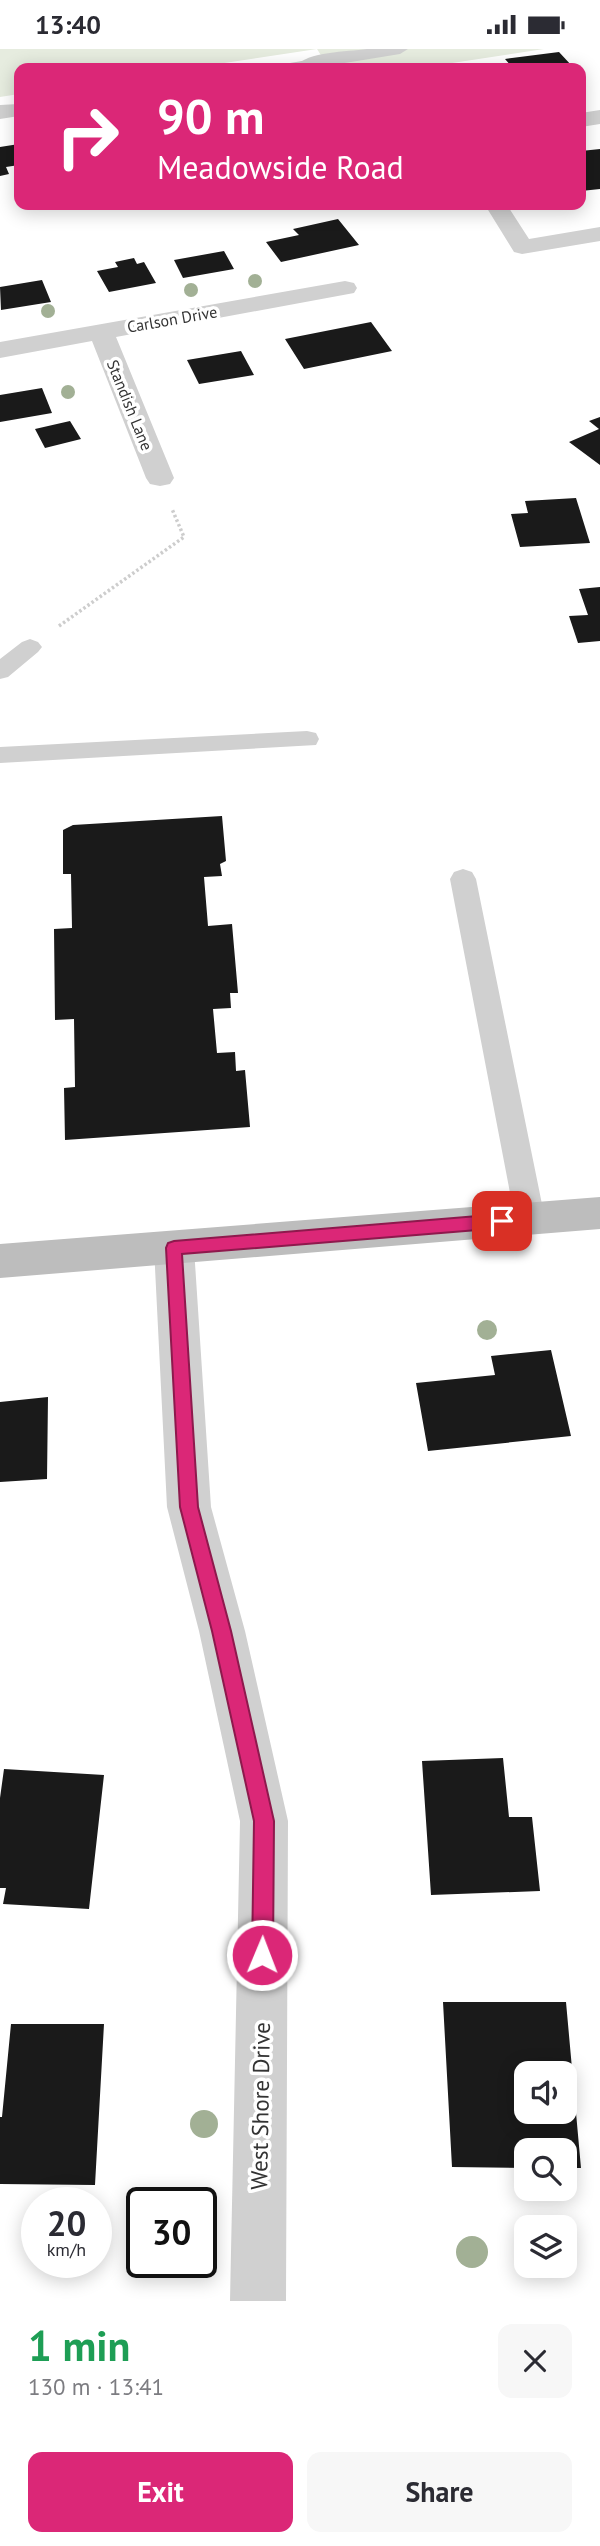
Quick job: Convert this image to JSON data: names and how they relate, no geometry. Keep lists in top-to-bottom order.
{
  "streets": {
    "street": ["Carlson Drive", "Standish Lane", "West Shore Drive"]
  },
  "crossings": [
    ["Carlson Drive", "Standish Lane"]
  ],
  "page": {
    "status": "13:40",
    "turn": ["90 m", "Meadowside Road"],
    "speed": "20 km/h",
    "limit": "30",
    "heading": ["1 min", "130 m · 13:41"],
    "buttons": ["Exit", "Share"]
  }
}
